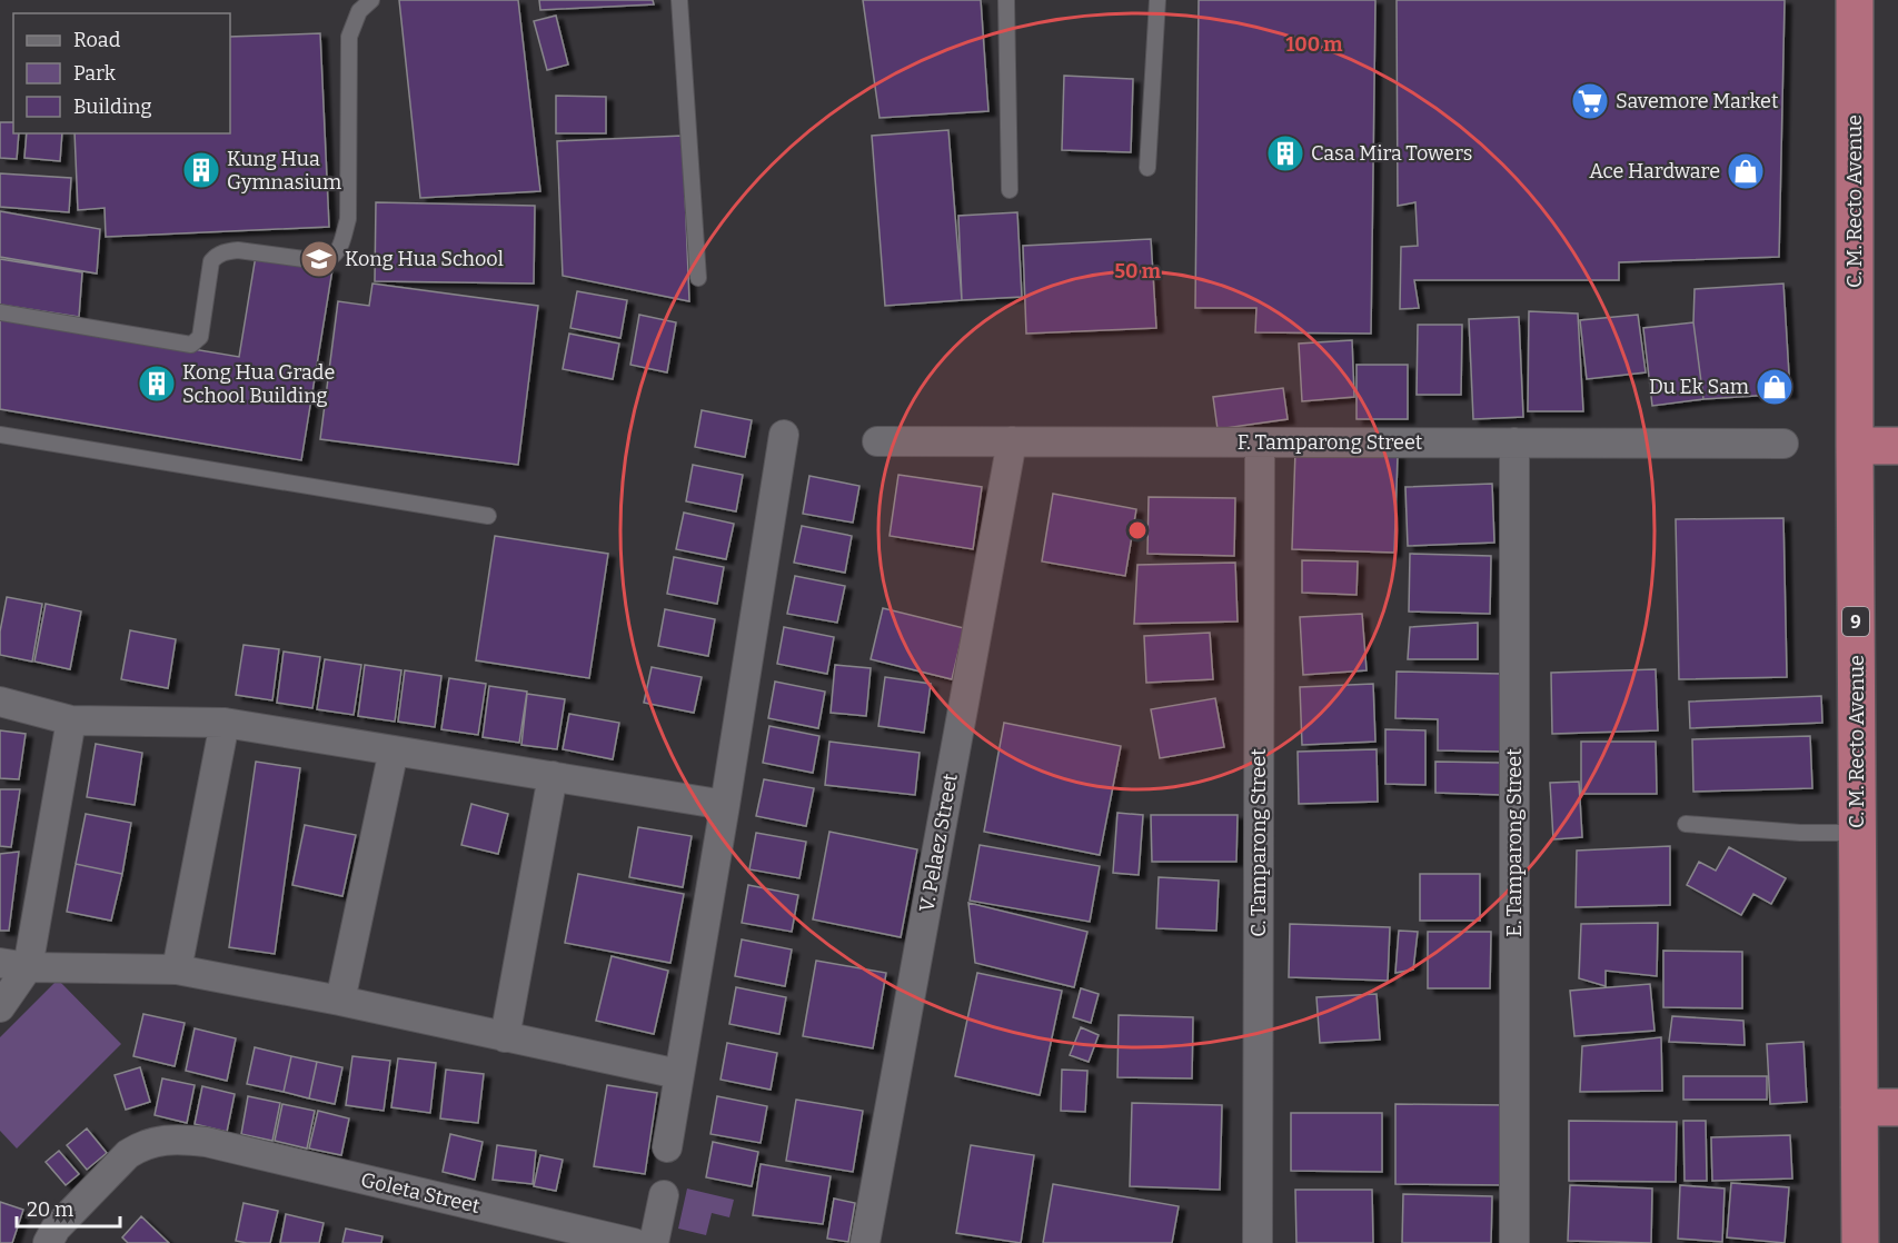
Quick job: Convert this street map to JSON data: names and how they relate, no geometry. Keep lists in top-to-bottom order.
{
  "streets": {
    "highway": ["C. M. Recto Avenue", "9"],
    "street": [
      "F. Tamparong Street",
      "V. Pelaez Street",
      "C. Tamparong Street",
      "E. Tamparong Street",
      "Goleta Street"
    ]
  },
  "crossings": [
    ["F. Tamparong Street", "V. Pelaez Street"],
    ["F. Tamparong Street", "C. Tamparong Street"],
    ["F. Tamparong Street", "E. Tamparong Street"]
  ],
  "places": {
    "supermarket": ["Savemore Market"],
    "building": ["Casa Mira Towers", "Kung Hua Gymnasium", "Kong Hua Grade School Building"],
    "shop": ["Ace Hardware", "Du Ek Sam"],
    "school or university": ["Kong Hua School"]
  },
  "legend": ["Road", "Park", "Building"],
  "scale_bar": "20 m",
  "rings": ["100 m", "50 m"]
}
